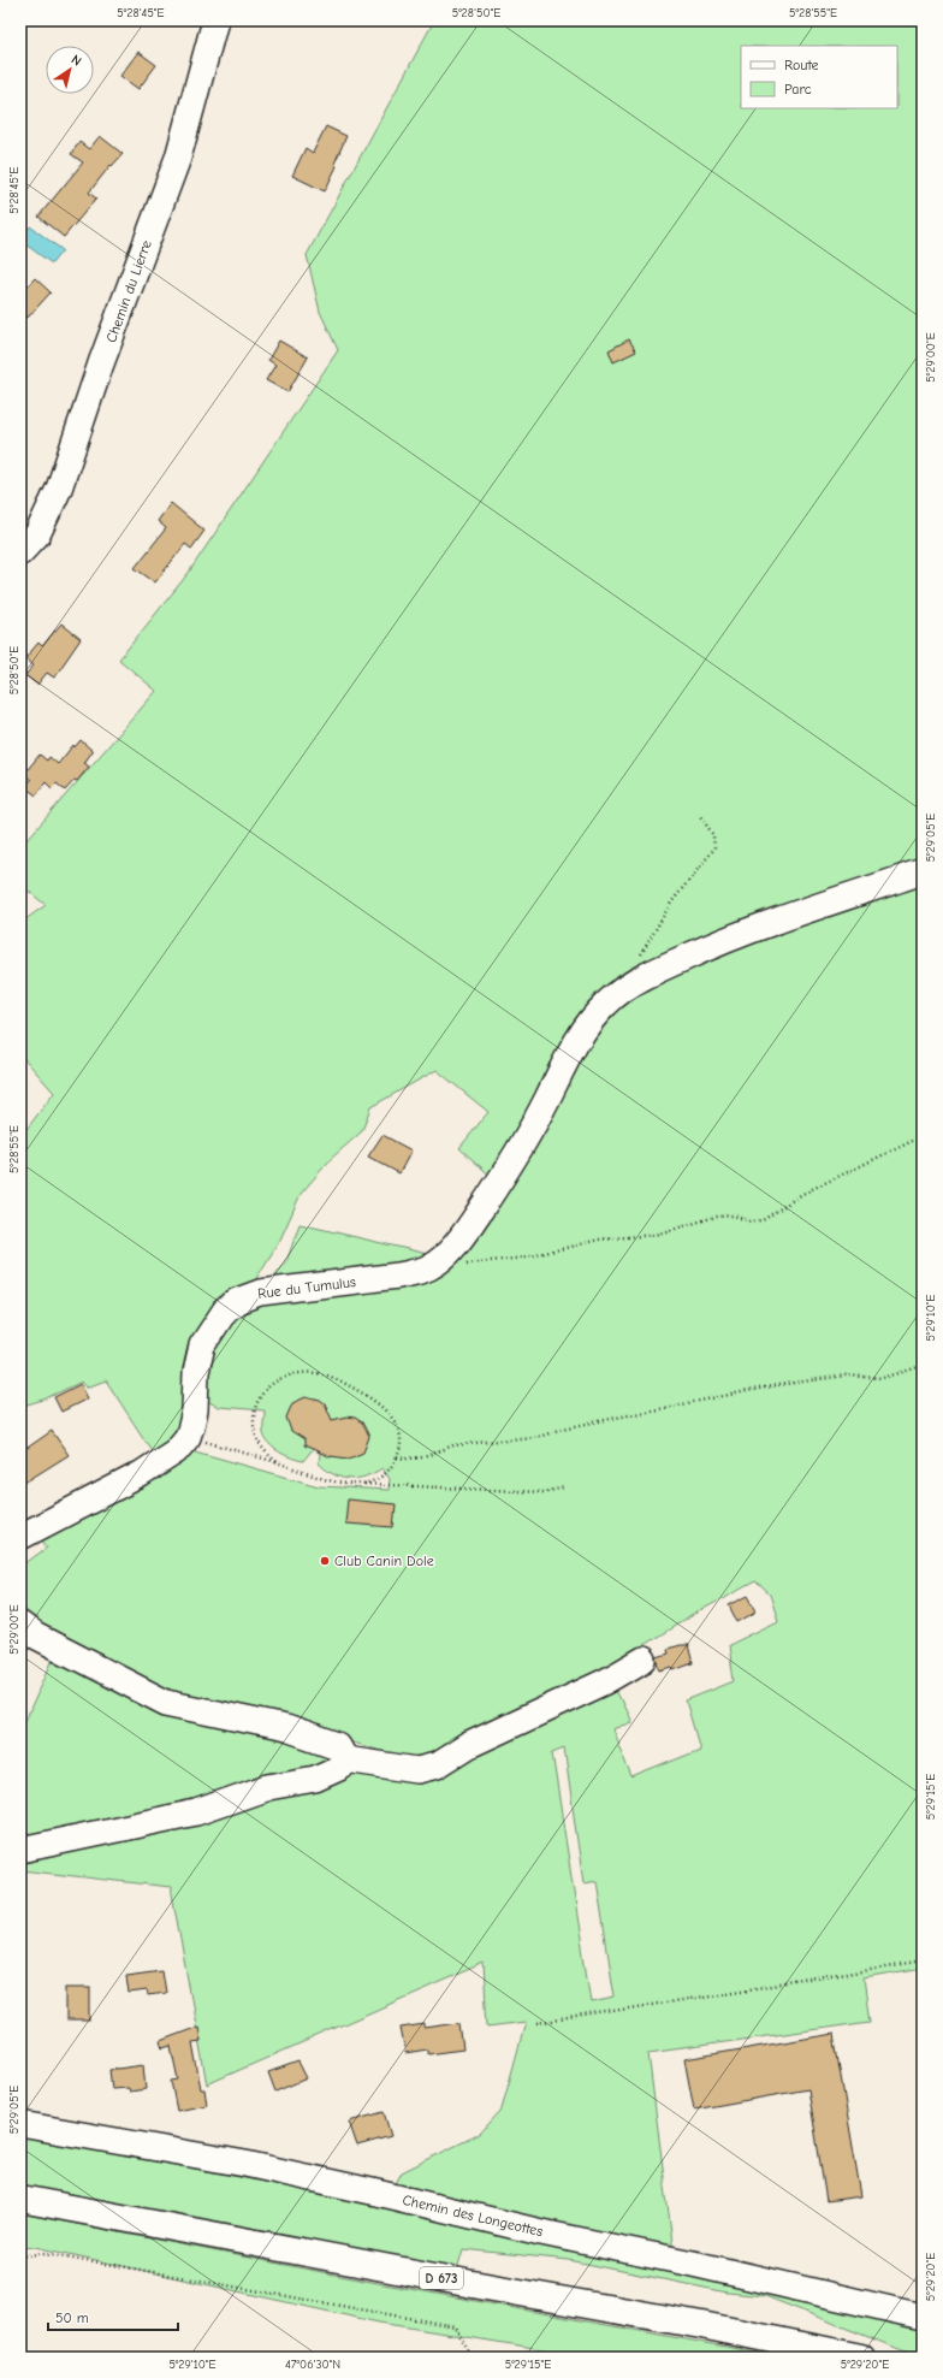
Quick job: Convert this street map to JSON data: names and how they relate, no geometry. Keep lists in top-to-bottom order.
{
  "streets": {
    "main road": ["D 673"],
    "street": ["Chemin du Lierre", "Rue du Tumulus", "Chemin des Longeottes"]
  },
  "places": ["Club Canin Dole"],
  "legend": ["Route", "Parc"],
  "scale_bar": "50 m",
  "north": "top right",
  "coordinates": [
    "5°28'45\"E",
    "5°28'50\"E",
    "5°28'55\"E",
    "5°29'00\"E",
    "5°29'05\"E",
    "5°29'10\"E",
    "5°29'15\"E",
    "5°29'20\"E",
    "47°06'30\"N"
  ]
}
